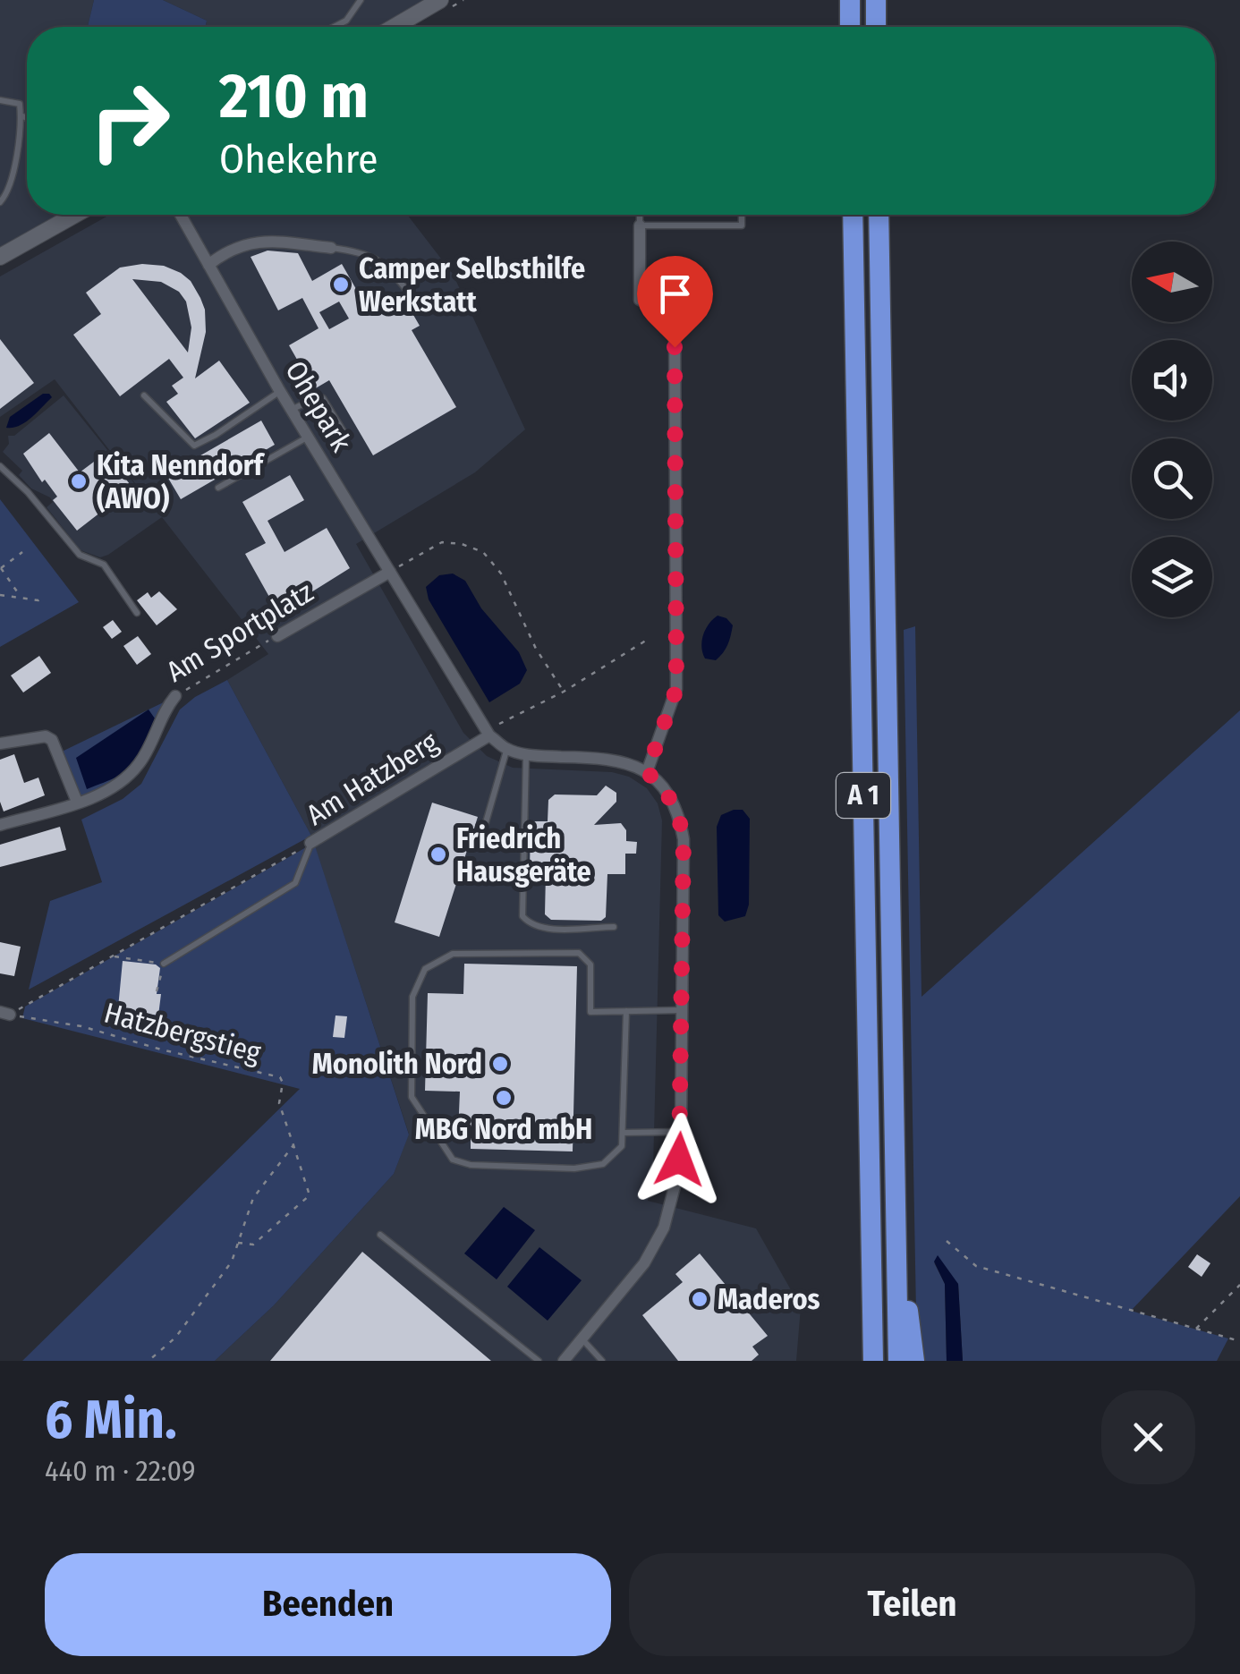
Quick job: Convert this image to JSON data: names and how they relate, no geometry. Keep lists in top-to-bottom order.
{
  "streets": {
    "highway": ["A 1"],
    "street": ["Ohepark", "Am Sportplatz", "Am Hatzberg"],
    "path": ["Hatzbergstieg"]
  },
  "crossings": [
    ["Ohepark", "Am Sportplatz"]
  ],
  "places": [
    "Camper Selbsthilfe Werkstatt",
    "Kita Nenndorf (AWO)",
    "Friedrich Hausgeräte",
    "Monolith Nord",
    "MBG Nord mbH",
    "Maderos"
  ],
  "north": "left",
  "page": {
    "turn": ["210 m", "Ohekehre"],
    "heading": ["6 Min.", "440 m · 22:09"],
    "buttons": ["Beenden", "Teilen"]
  }
}
